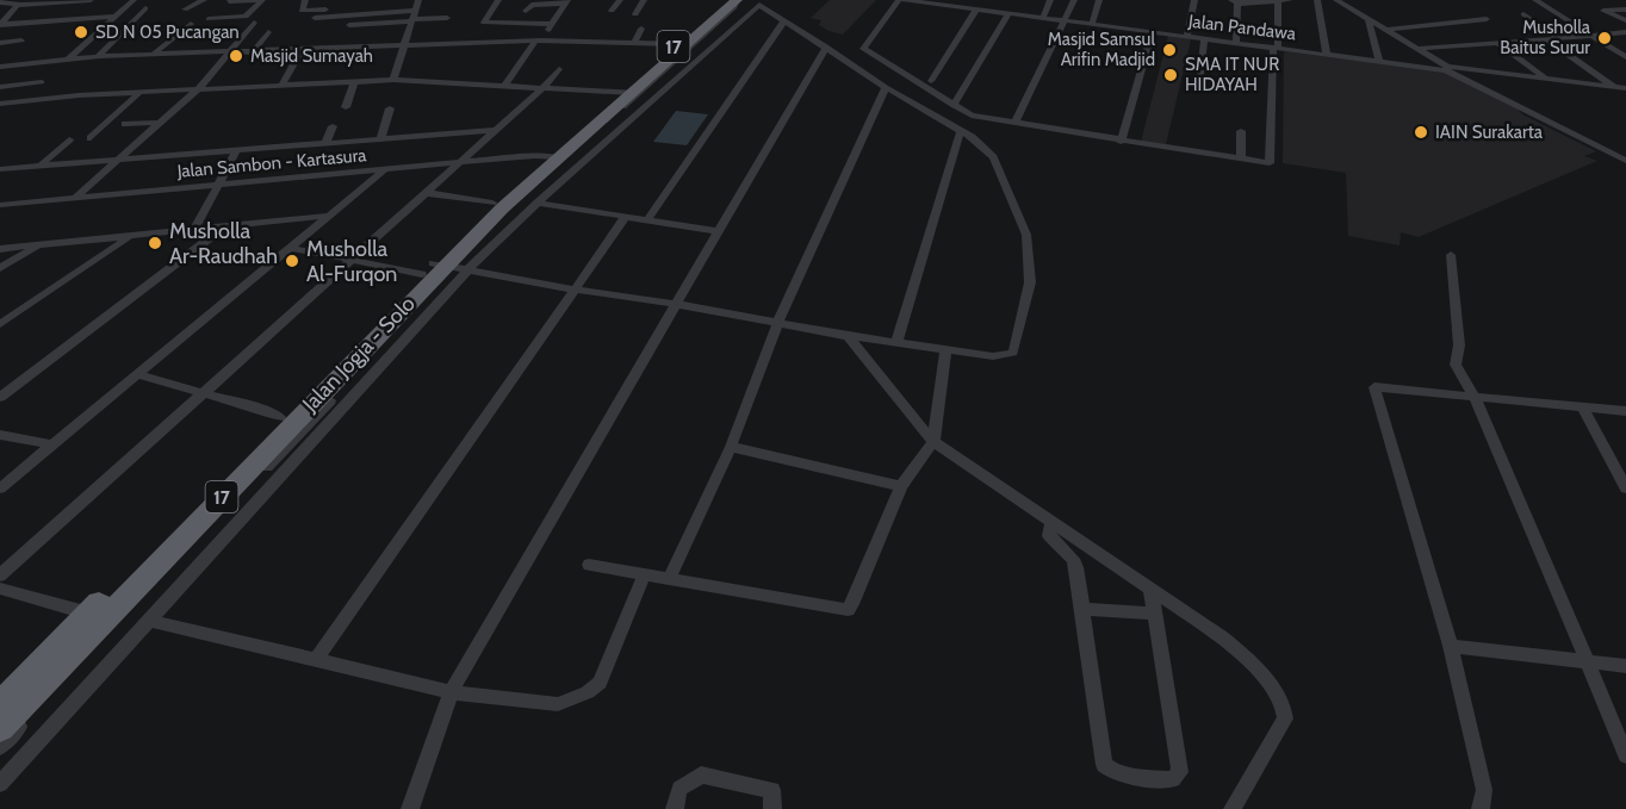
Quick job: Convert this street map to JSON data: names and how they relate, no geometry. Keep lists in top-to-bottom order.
{
  "streets": {
    "highway": ["17", "Jalan Jogja - Solo"],
    "street": ["Jalan Pandawa", "Jalan Sambon - Kartasura"]
  },
  "crossings": [
    ["Jalan Sambon - Kartasura", "Jalan Jogja - Solo"]
  ],
  "places": [
    "SD N 05 Pucangan",
    "Musholla Baitus Surur",
    "Masjid Samsul Arifin Madjid",
    "Masjid Sumayah",
    "SMA IT NUR HIDAYAH",
    "IAIN Surakarta",
    "Musholla Ar-Raudhah",
    "Musholla Al-Furqon"
  ]
}
